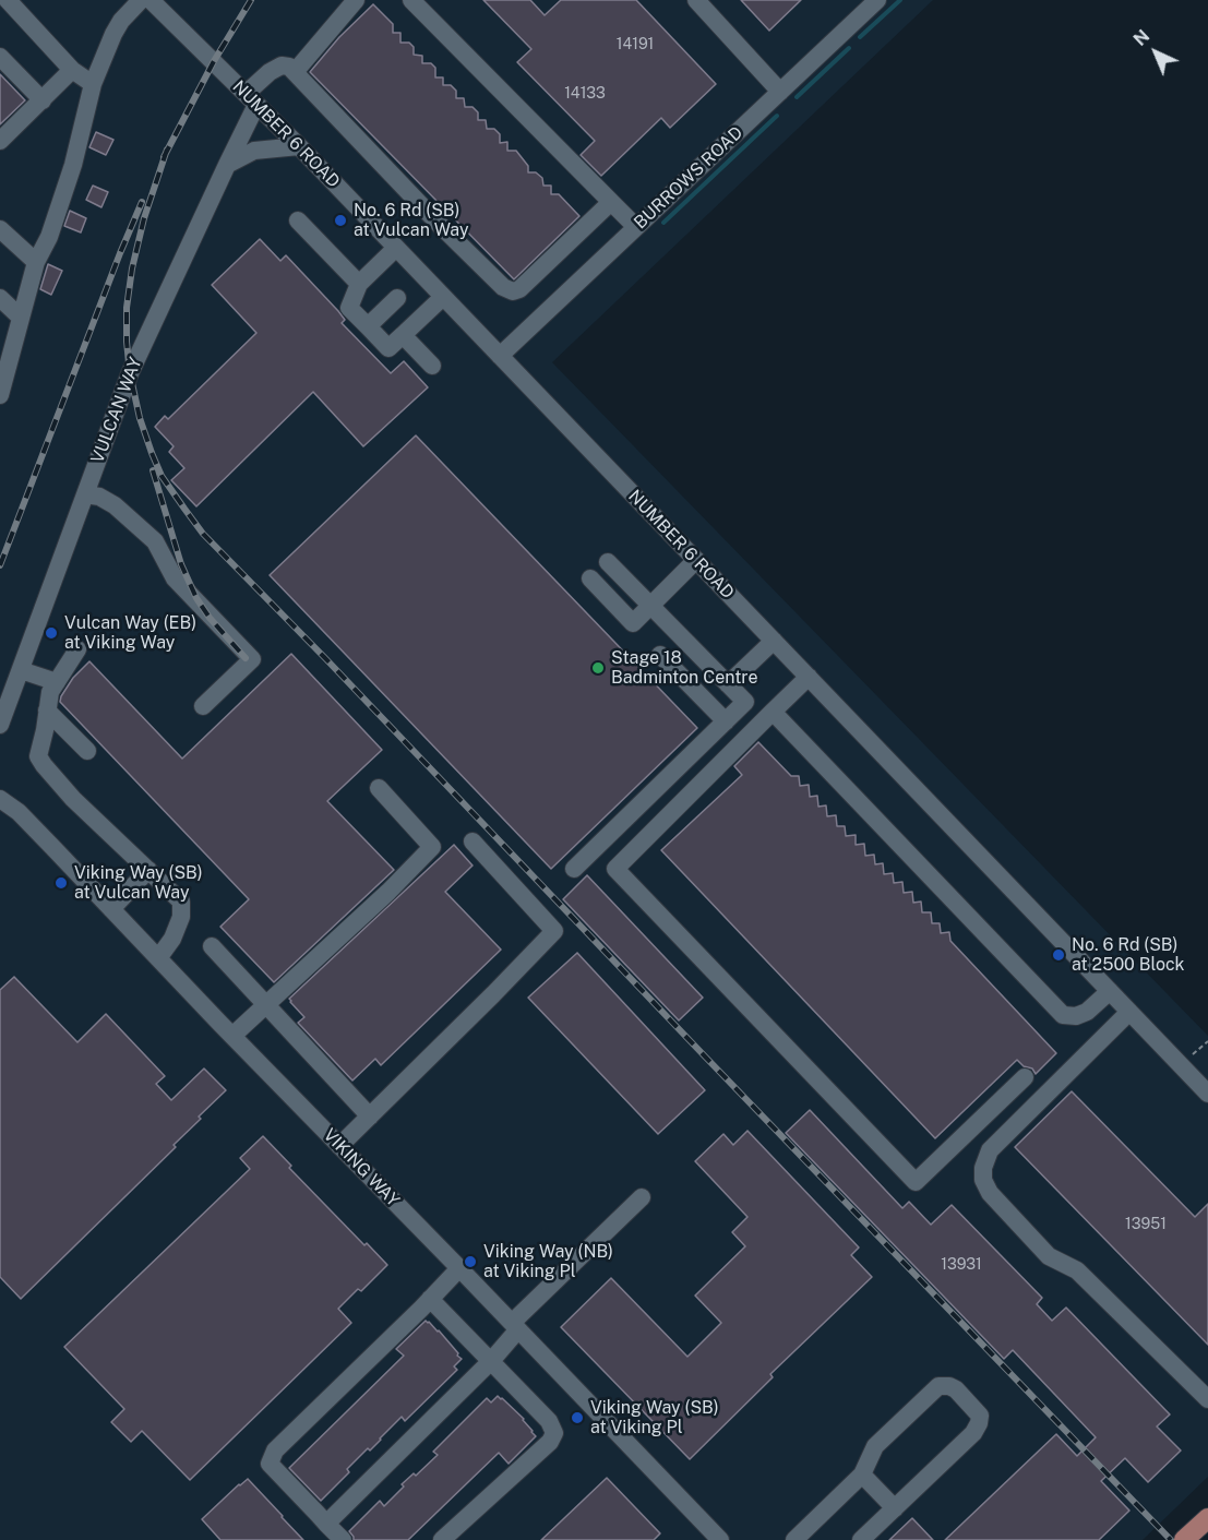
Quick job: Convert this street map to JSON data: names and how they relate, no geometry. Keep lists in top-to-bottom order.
{
  "streets": {
    "street": [
      "NUMBER 6 ROAD",
      "BURROWS ROAD",
      "VULCAN WAY",
      "VIKING WAY"
    ]
  },
  "crossings": [
    ["NUMBER 6 ROAD", "BURROWS ROAD"],
    ["NUMBER 6 ROAD", "VULCAN WAY"]
  ],
  "places": [
    "No. 6 Rd (SB) at Vulcan Way",
    "Vulcan Way (EB) at Viking Way",
    "Stage 18 Badminton Centre",
    "Viking Way (SB) at Vulcan Way",
    "No. 6 Rd (SB) at 2500 Block",
    "Viking Way (NB) at Viking Pl",
    "Viking Way (SB) at Viking Pl"
  ],
  "house_numbers": [
    "14191",
    "14133",
    "13951",
    "13931"
  ],
  "north": "top left"
}
